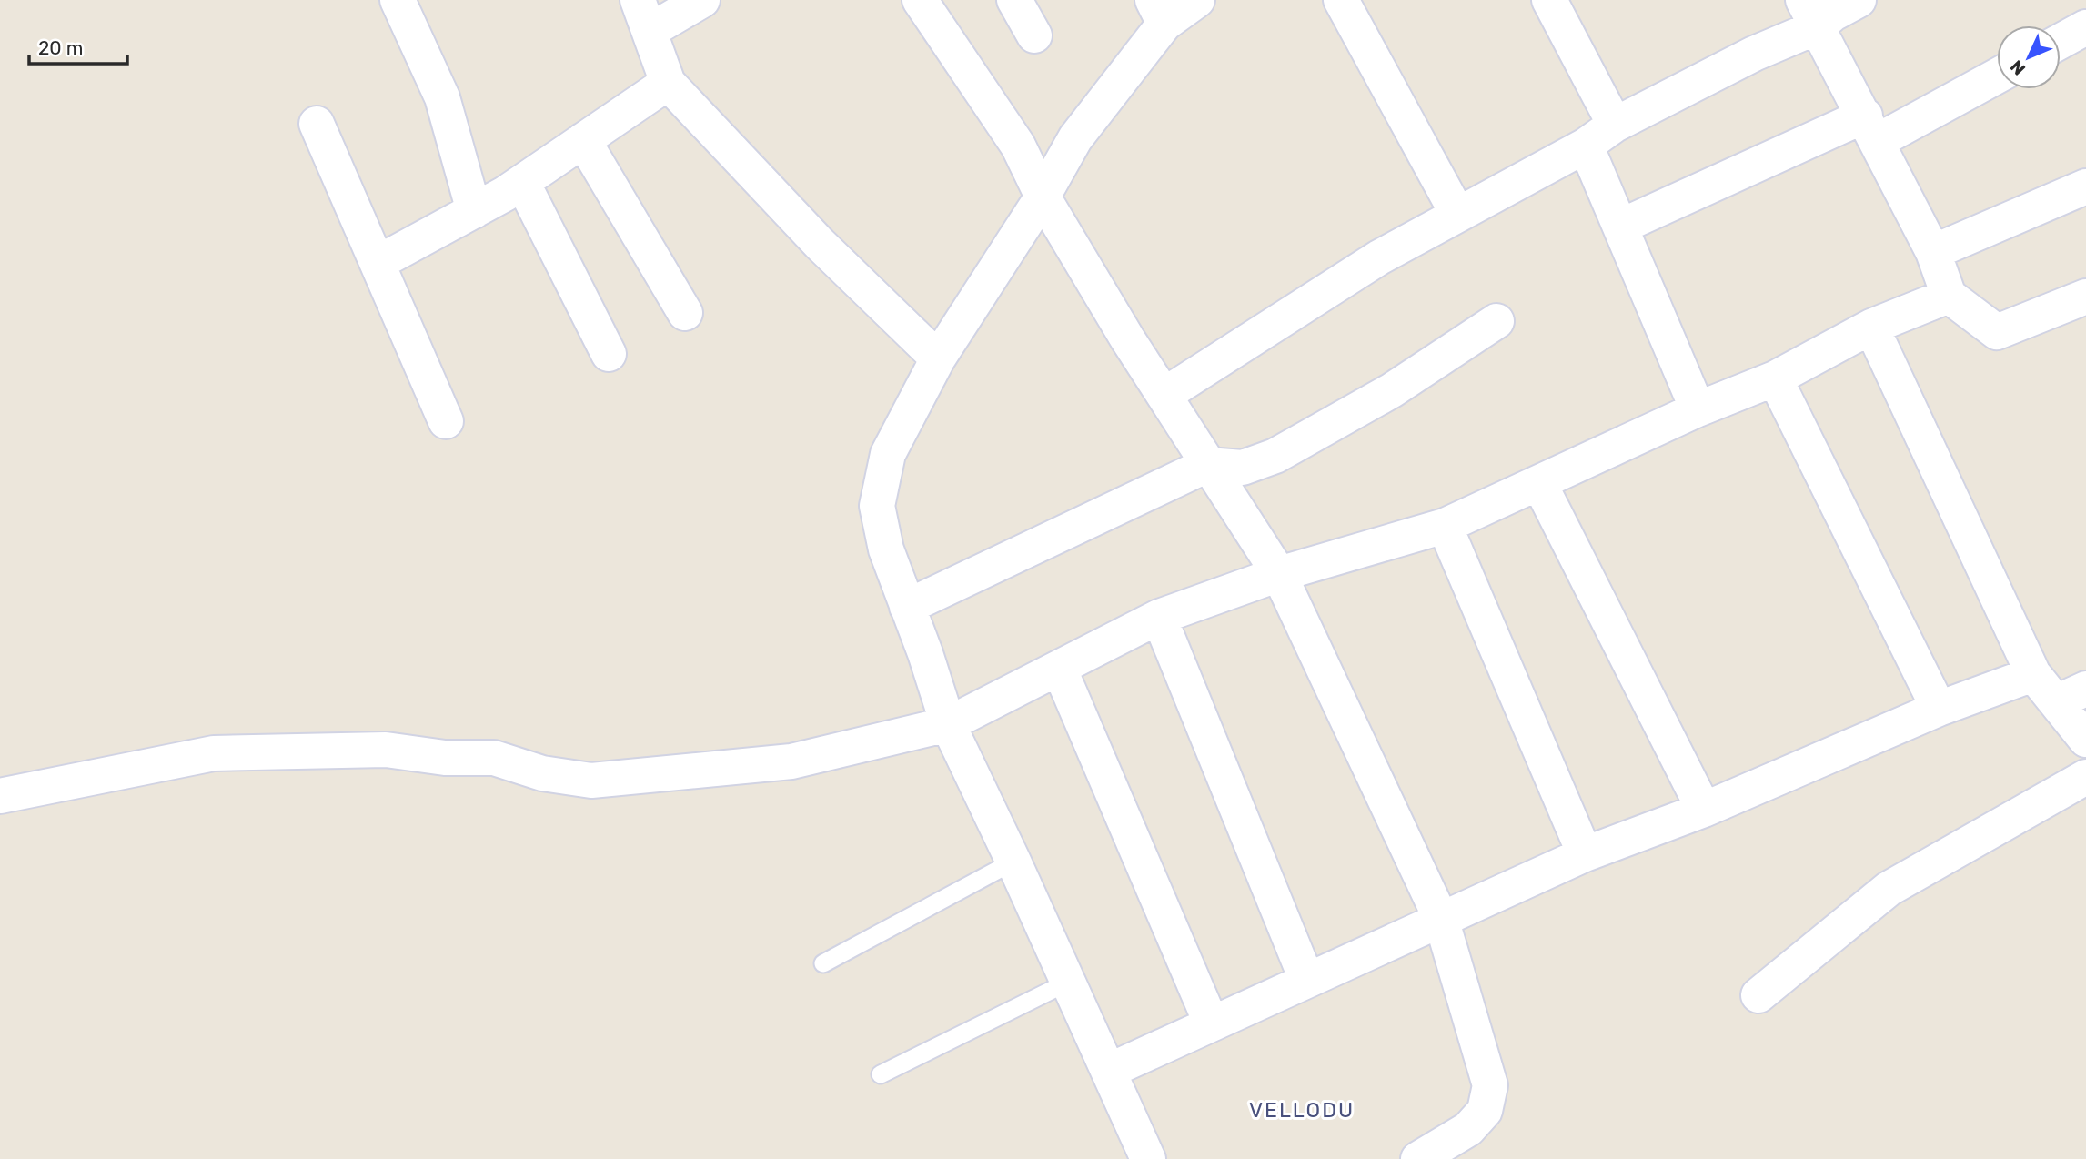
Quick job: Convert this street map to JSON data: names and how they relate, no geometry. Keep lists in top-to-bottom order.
{
  "districts": ["VELLODU"],
  "scale_bar": "20 m",
  "north": "bottom left"
}
